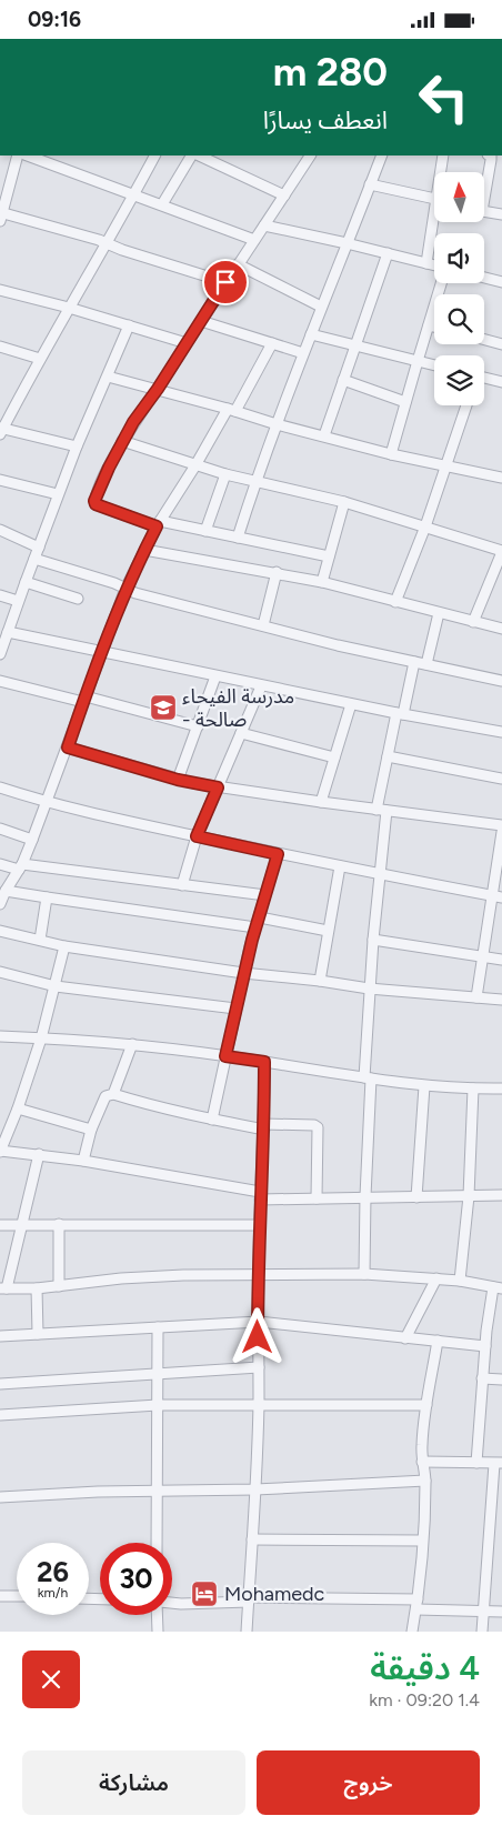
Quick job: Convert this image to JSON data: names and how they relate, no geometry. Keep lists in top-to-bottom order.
{
  "places": {
    "school or university": ["مدرسة الفيحاء - صالحة"],
    "hotel": ["Mohamedc"]
  },
  "north": "top",
  "page": {
    "status": "09:16",
    "turn": ["280 m", "انعطف يسارًا"],
    "speed": "26 km/h",
    "limit": "30",
    "heading": ["4 دقيقة", "1.4 km · 09:20"],
    "buttons": ["خروج", "مشاركة"]
  }
}
